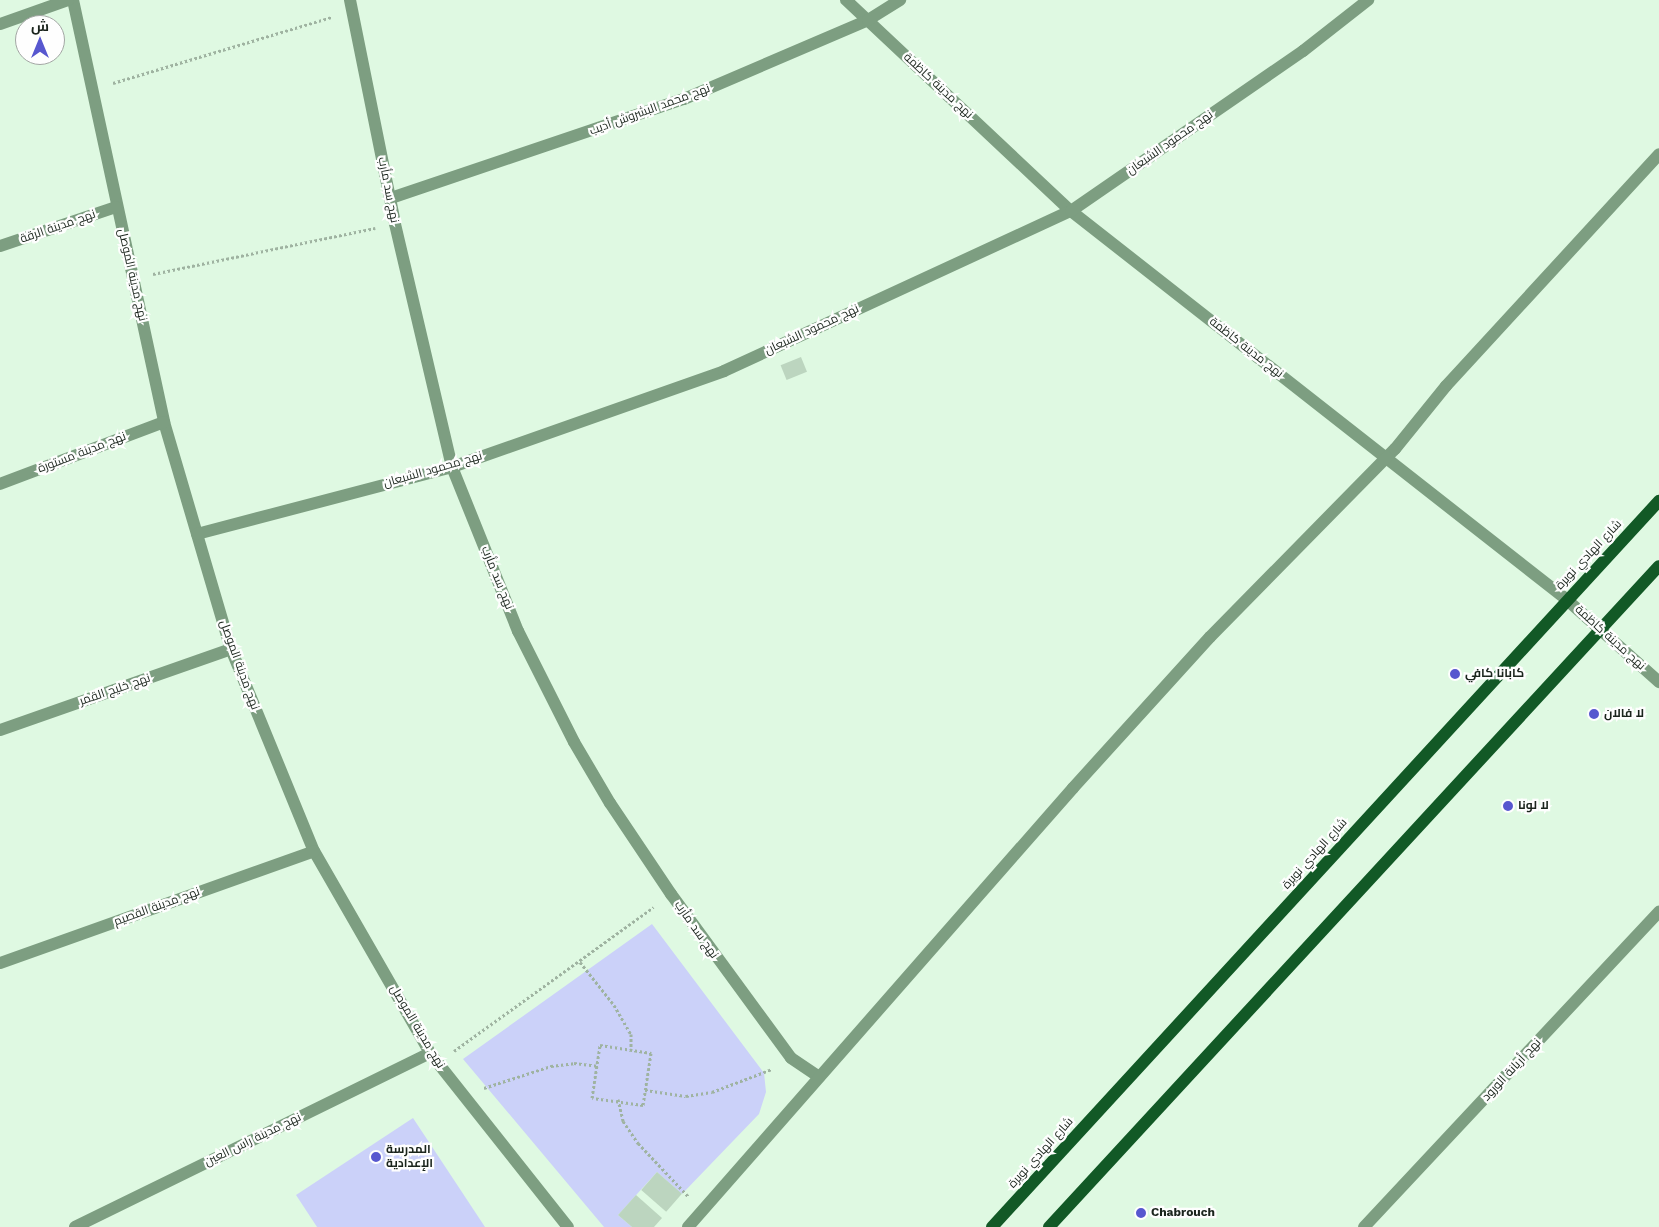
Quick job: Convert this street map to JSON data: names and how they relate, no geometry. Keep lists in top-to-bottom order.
{
  "streets": {
    "main road": ["شارع الهادي نويرة"],
    "street": [
      "نهج مدينة كاظمة",
      "نهج محمد البشروش أديب",
      "نهج محمود الشبعان",
      "نهج سد مأرب",
      "نهج مدينة الرقة",
      "نهج مدينة الموصل",
      "نهج مدينة مستورة",
      "نهج خليج القمر",
      "نهج مدينة القصيم",
      "نهج أريانة الورود",
      "نهج مدينة راس العين"
    ]
  },
  "crossings": [
    ["نهج مدينة كاظمة", "نهج محمد البشروش أديب"],
    ["نهج مدينة كاظمة", "نهج محمود الشبعان"],
    ["نهج مدينة كاظمة", "شارع الهادي نويرة"],
    ["نهج محمد البشروش أديب", "نهج سد مأرب"],
    ["نهج محمود الشبعان", "نهج سد مأرب"],
    ["نهج محمود الشبعان", "نهج مدينة الموصل"],
    ["نهج مدينة الرقة", "نهج مدينة الموصل"],
    ["نهج مدينة الموصل", "نهج مدينة مستورة"],
    ["نهج مدينة الموصل", "نهج خليج القمر"],
    ["نهج مدينة الموصل", "نهج مدينة القصيم"],
    ["نهج مدينة الموصل", "نهج مدينة راس العين"]
  ],
  "places": [
    "كابانا كافي",
    "لا فالان",
    "لا لونا",
    "المدرسة الإعدادية",
    "Chabrouch"
  ],
  "north": "top"
}
